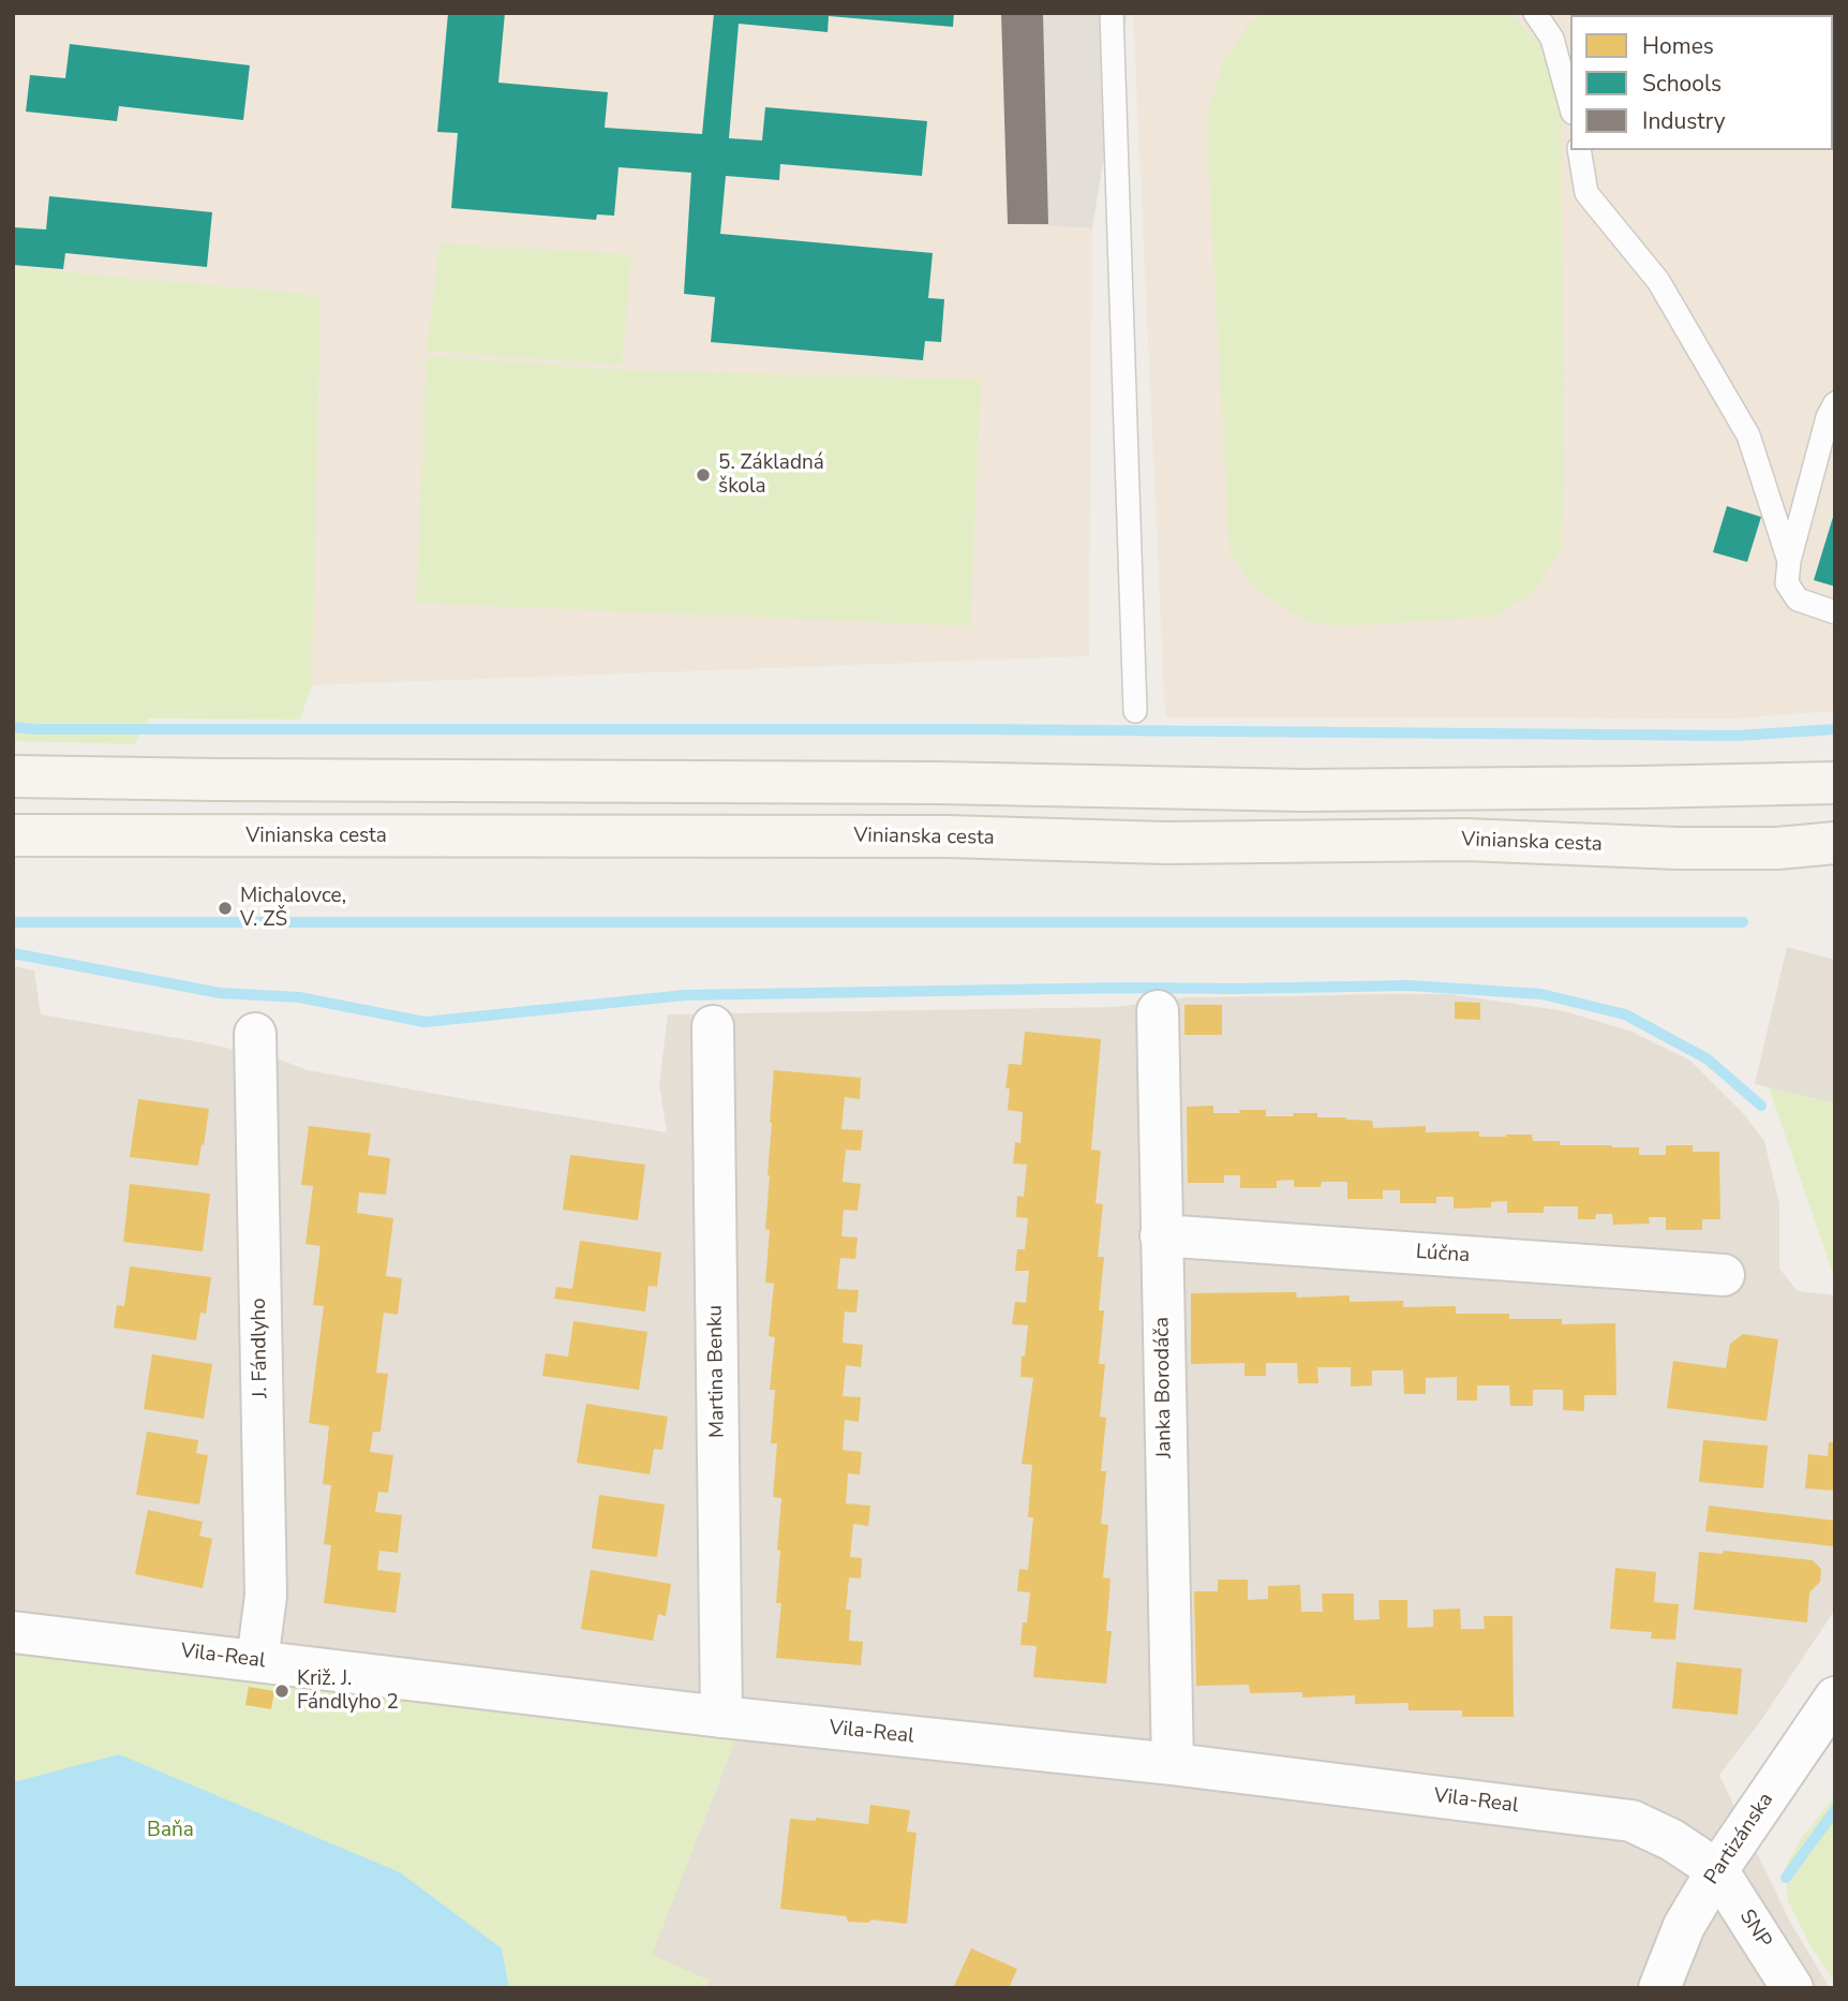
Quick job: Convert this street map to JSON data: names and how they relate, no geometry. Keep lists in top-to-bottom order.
{
  "streets": {
    "main road": ["Vinianska cesta"],
    "street": [
      "Lúčna",
      "J. Fándlyho",
      "Martina Benku",
      "Janka Borodáča",
      "Vila-Real",
      "Partizánska",
      "SNP"
    ]
  },
  "crossings": [
    ["Lúčna", "Janka Borodáča"],
    ["J. Fándlyho", "Vila-Real"],
    ["Martina Benku", "Vila-Real"],
    ["Janka Borodáča", "Vila-Real"],
    ["Vila-Real", "Partizánska"],
    ["Vila-Real", "SNP"],
    ["Partizánska", "SNP"]
  ],
  "parks": ["Baňa"],
  "places": ["5. Základná škola", "Michalovce, V. ZŠ", "Križ. J. Fándlyho 2"],
  "legend": ["Homes", "Schools", "Industry"]
}
